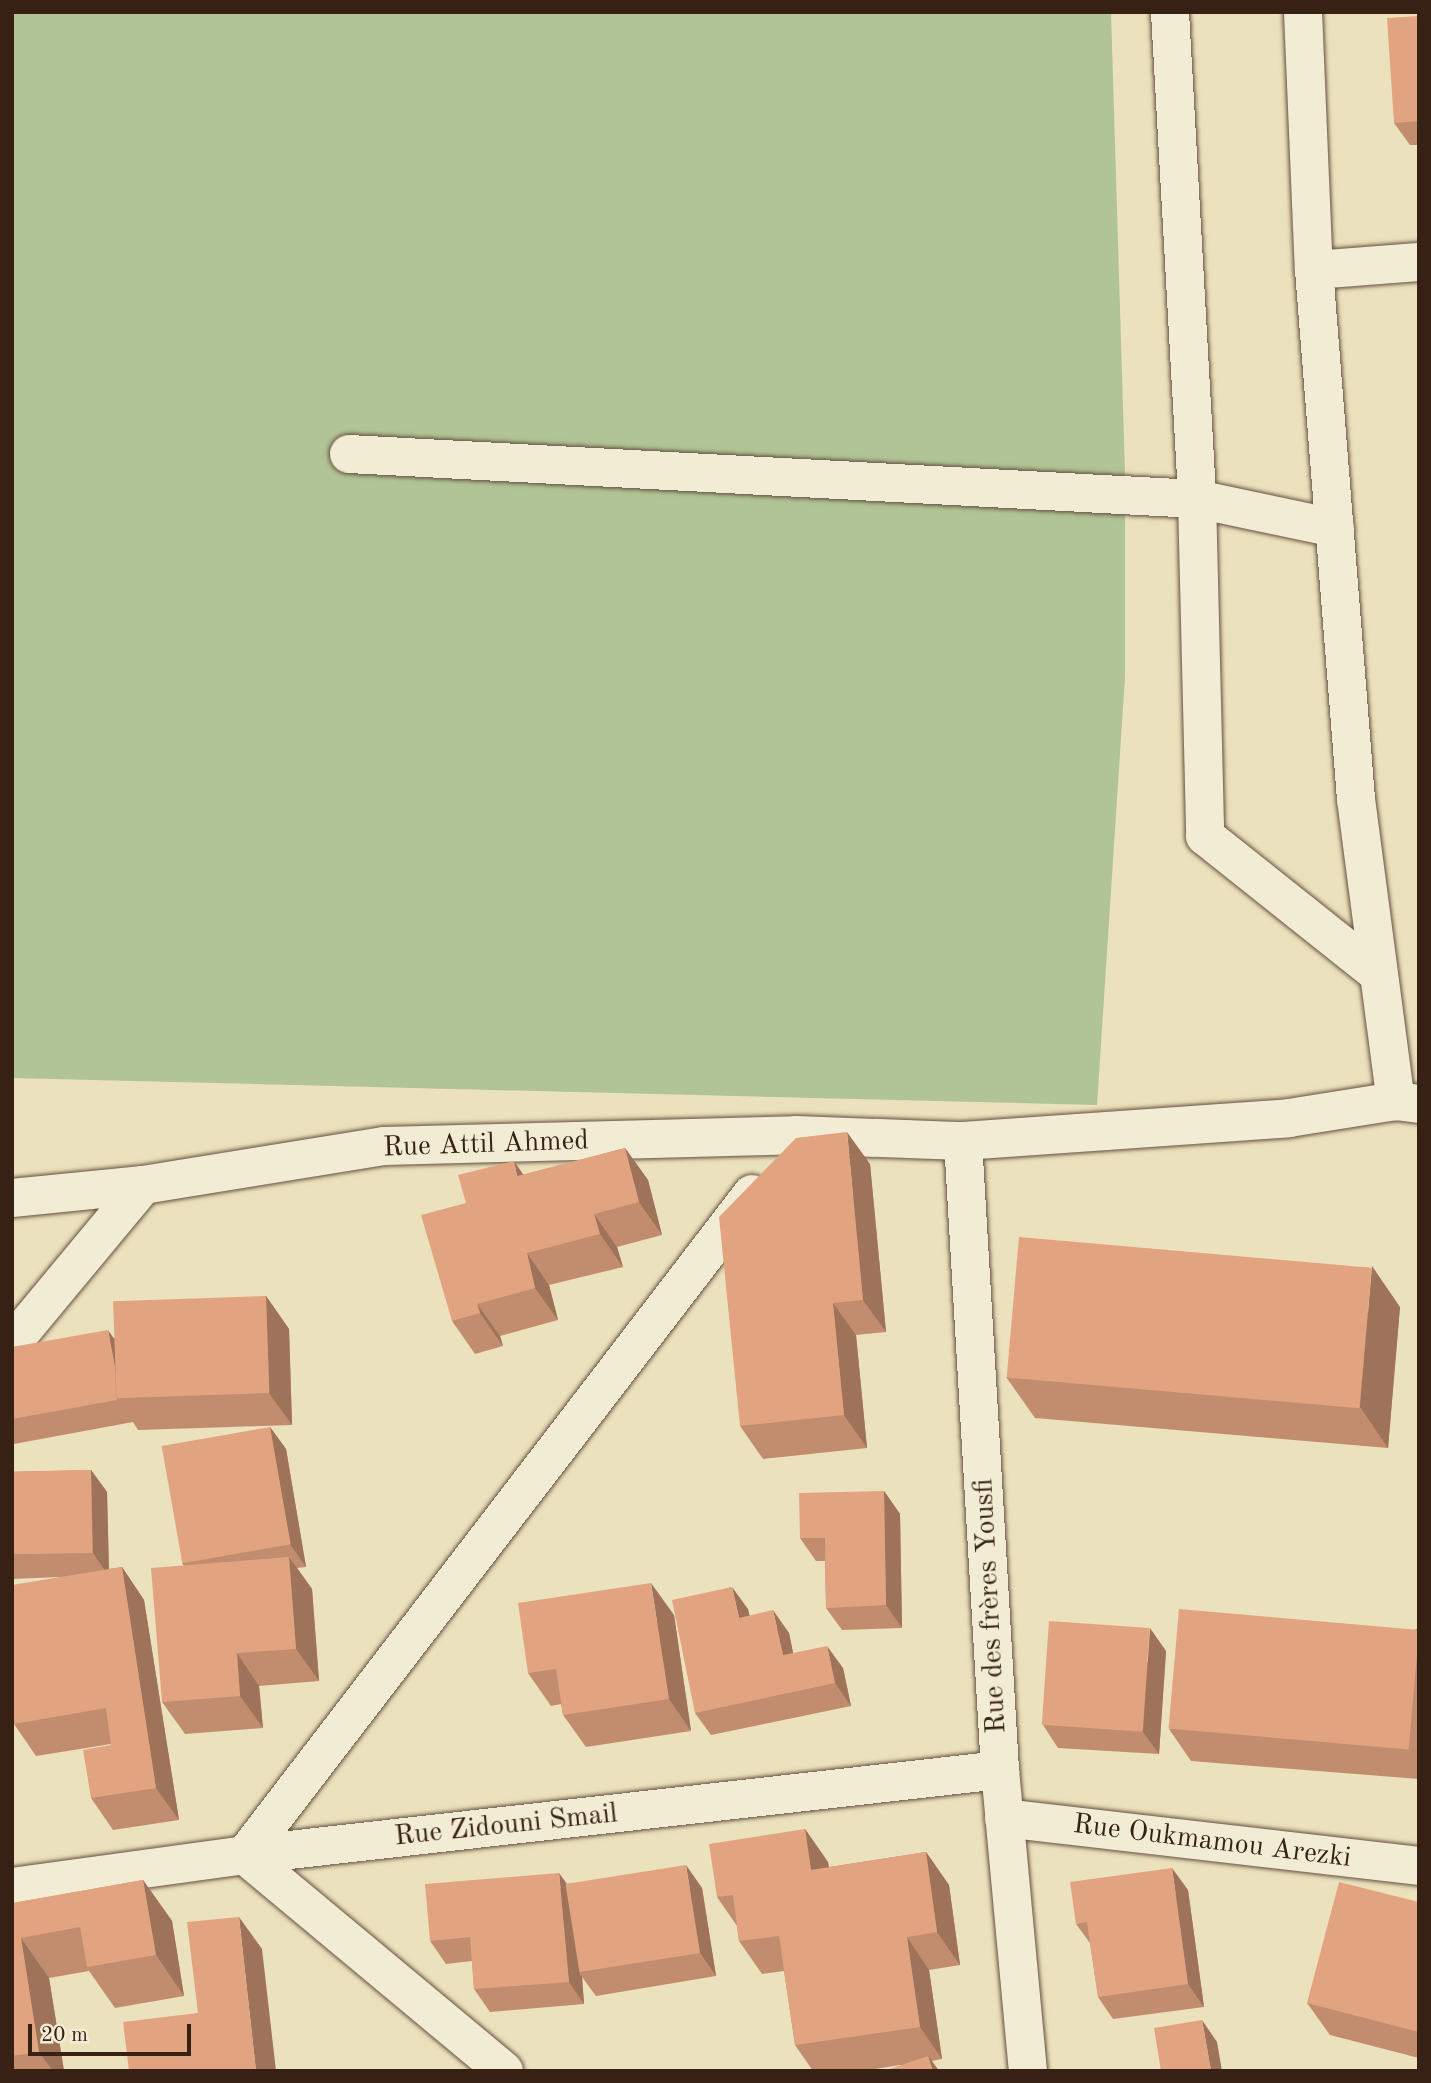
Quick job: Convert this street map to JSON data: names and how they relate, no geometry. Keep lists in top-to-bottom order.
{
  "streets": {
    "street": [
      "Rue Attil Ahmed",
      "Rue des frères Yousfi",
      "Rue Zidouni Smail",
      "Rue Oukmamou Arezki"
    ]
  },
  "crossings": [
    ["Rue Attil Ahmed", "Rue des frères Yousfi"],
    ["Rue des frères Yousfi", "Rue Zidouni Smail"],
    ["Rue des frères Yousfi", "Rue Oukmamou Arezki"]
  ],
  "scale_bar": "20 m"
}
